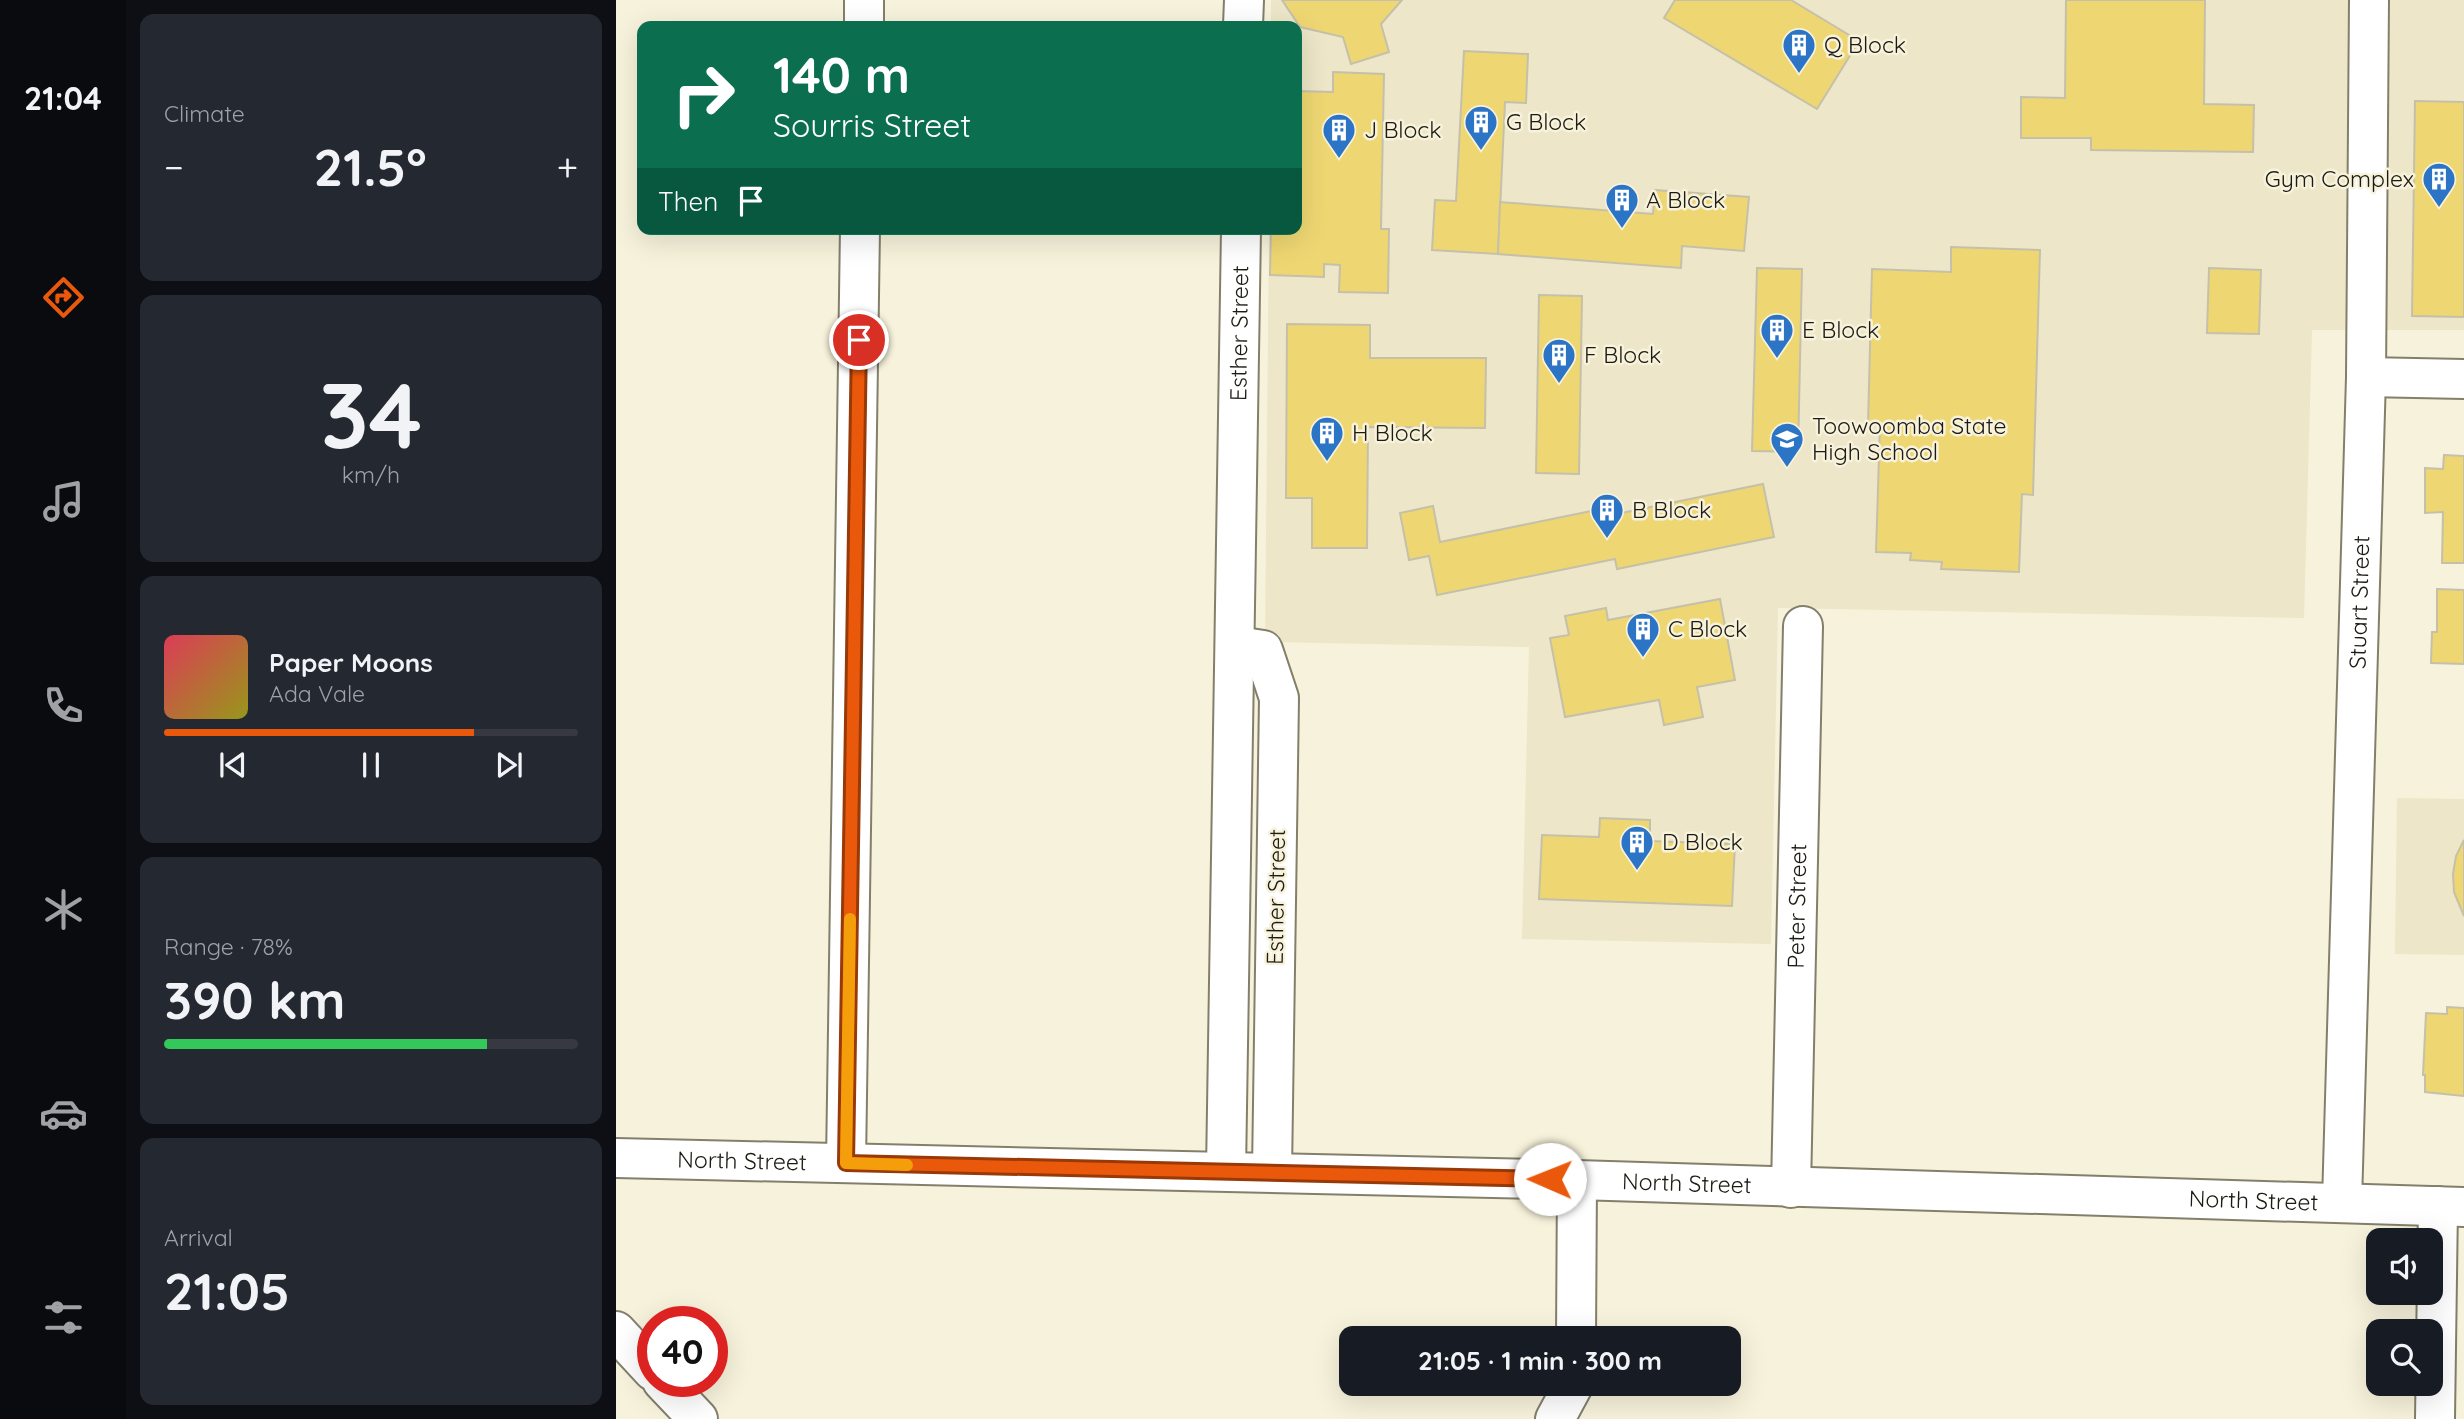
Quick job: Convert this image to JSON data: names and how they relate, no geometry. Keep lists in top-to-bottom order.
{
  "streets": {
    "street": [
      "Esther Street",
      "Stuart Street",
      "Peter Street",
      "North Street"
    ]
  },
  "crossings": [
    ["Esther Street", "North Street"],
    ["Stuart Street", "North Street"],
    ["Peter Street", "North Street"]
  ],
  "places": {
    "building": [
      "Q Block",
      "G Block",
      "J Block",
      "Gym Complex",
      "A Block",
      "E Block",
      "F Block",
      "H Block",
      "B Block",
      "C Block",
      "D Block"
    ],
    "school or university": ["Toowoomba State High School"]
  },
  "page": {
    "tabs": "21:04",
    "tile": [
      "Climate",
      ["34", "km/h"],
      ["Range · 78%", "390 km"],
      ["Arrival", "21:05"]
    ],
    "turn": ["140 m", "Sourris Street"],
    "heat": ["−", "21.5°", "+"],
    "then": "Then",
    "song": ["Paper Moons", "Ada Vale"],
    "limit": "40",
    "trip": "21:05 · 1 min · 300 m"
  }
}
